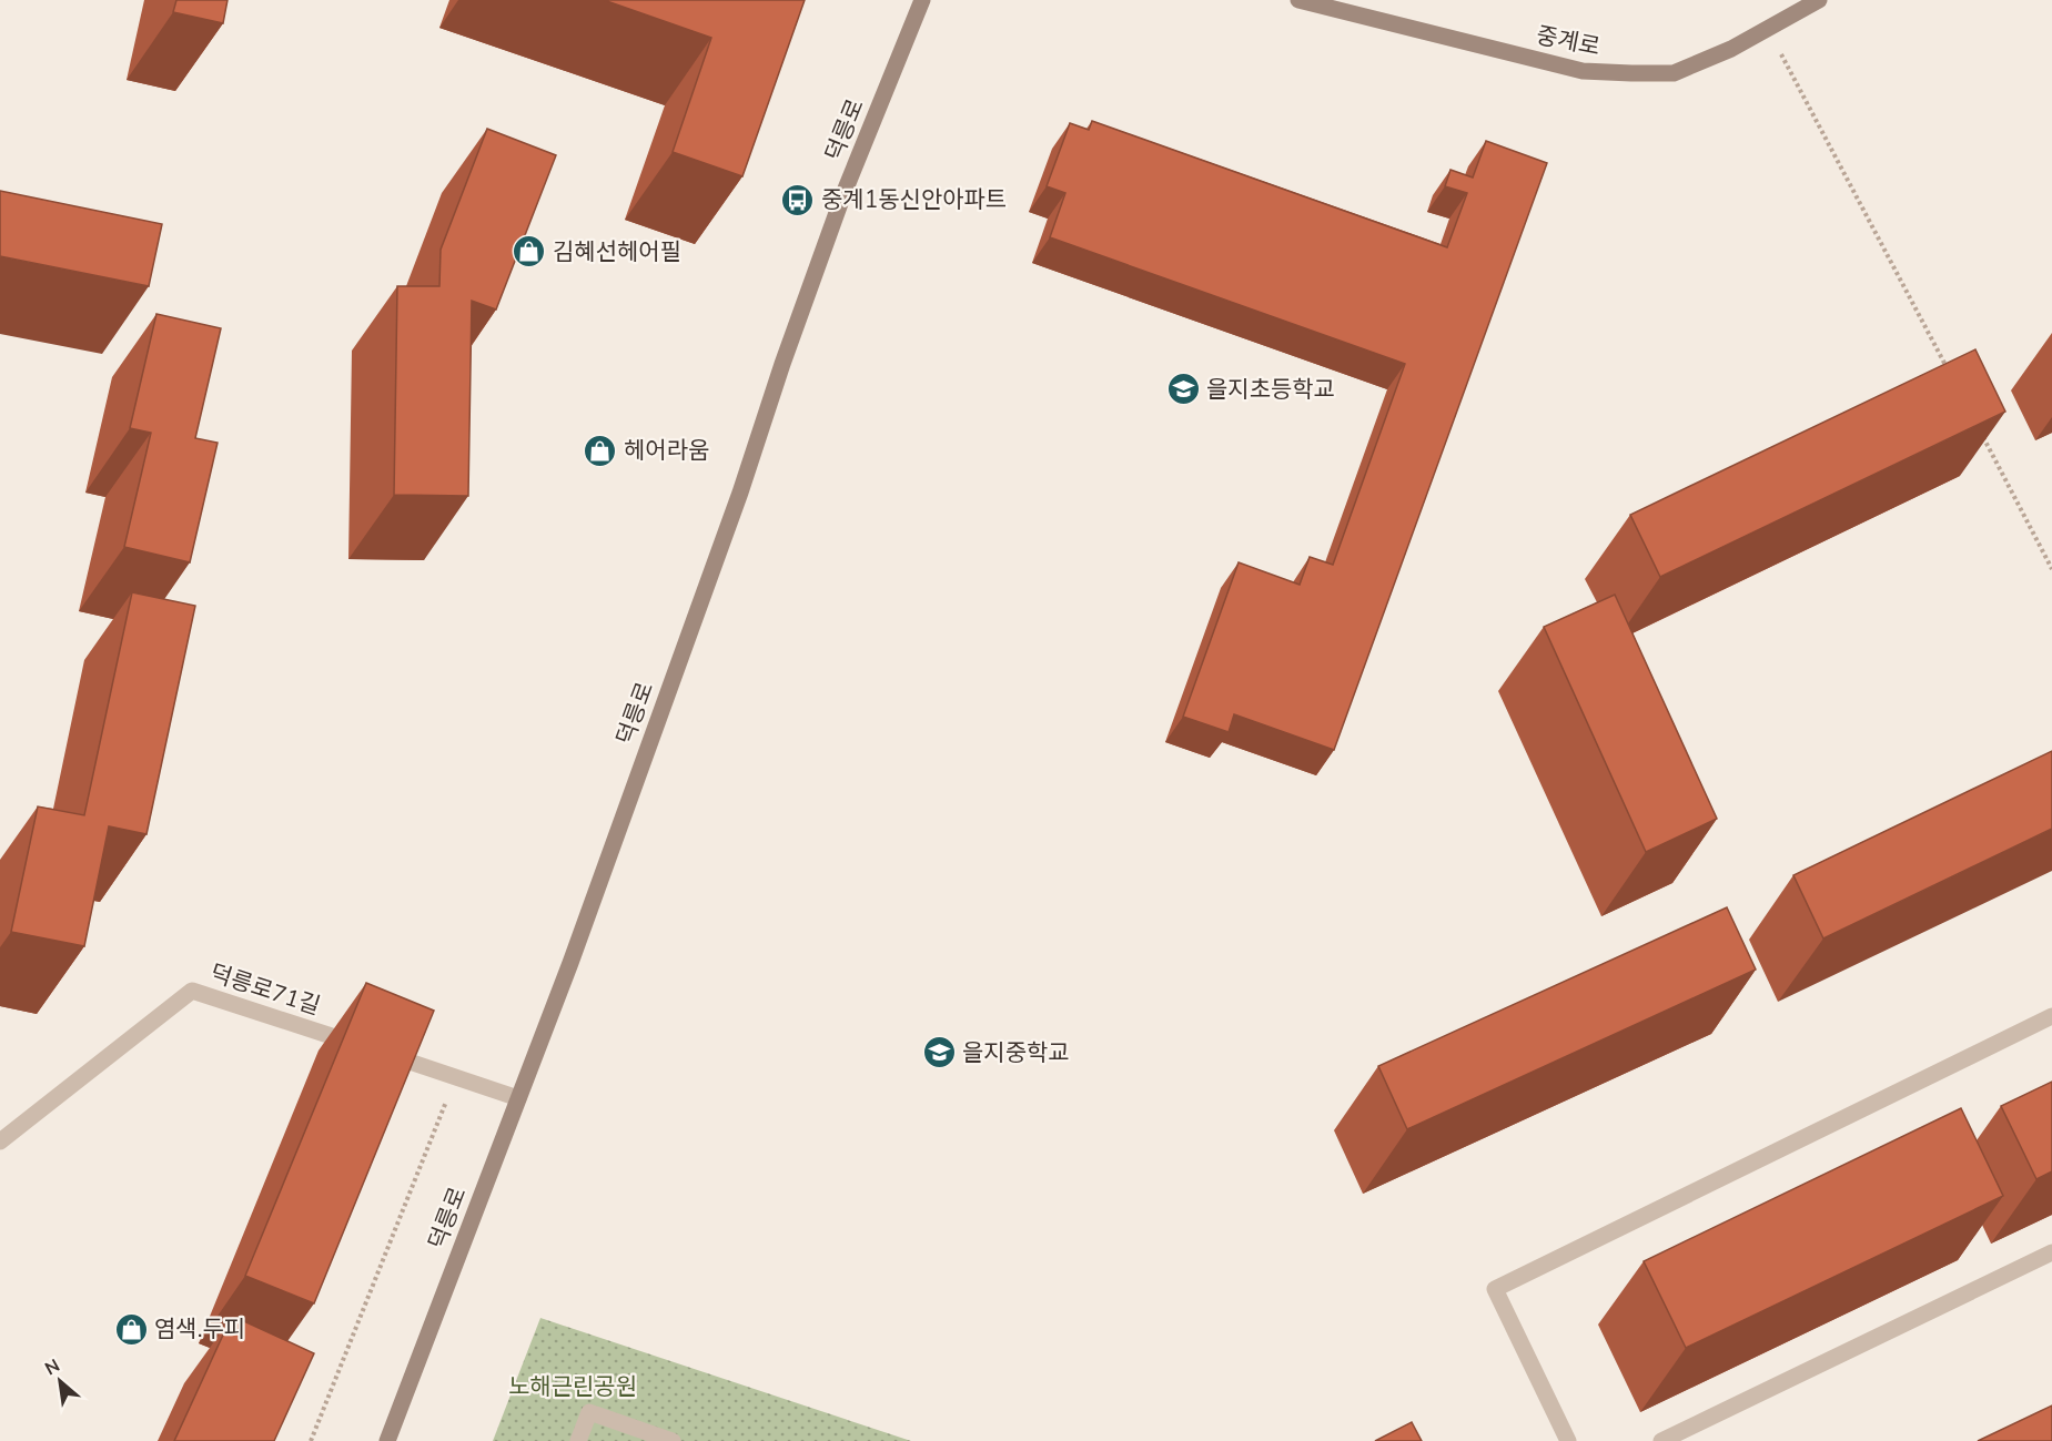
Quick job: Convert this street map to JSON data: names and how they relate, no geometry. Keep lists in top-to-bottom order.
{
  "streets": {
    "main road": ["중계로", "덕릉로"],
    "street": ["덕릉로71길"]
  },
  "crossings": [
    ["덕릉로", "덕릉로71길"]
  ],
  "parks": ["노해근린공원"],
  "places": {
    "bus stop": ["중계1동신안아파트"],
    "shop": ["김혜선헤어필", "헤어라움", "염색.두피"],
    "school or university": ["을지초등학교", "을지중학교"]
  },
  "north": "top left"
}
